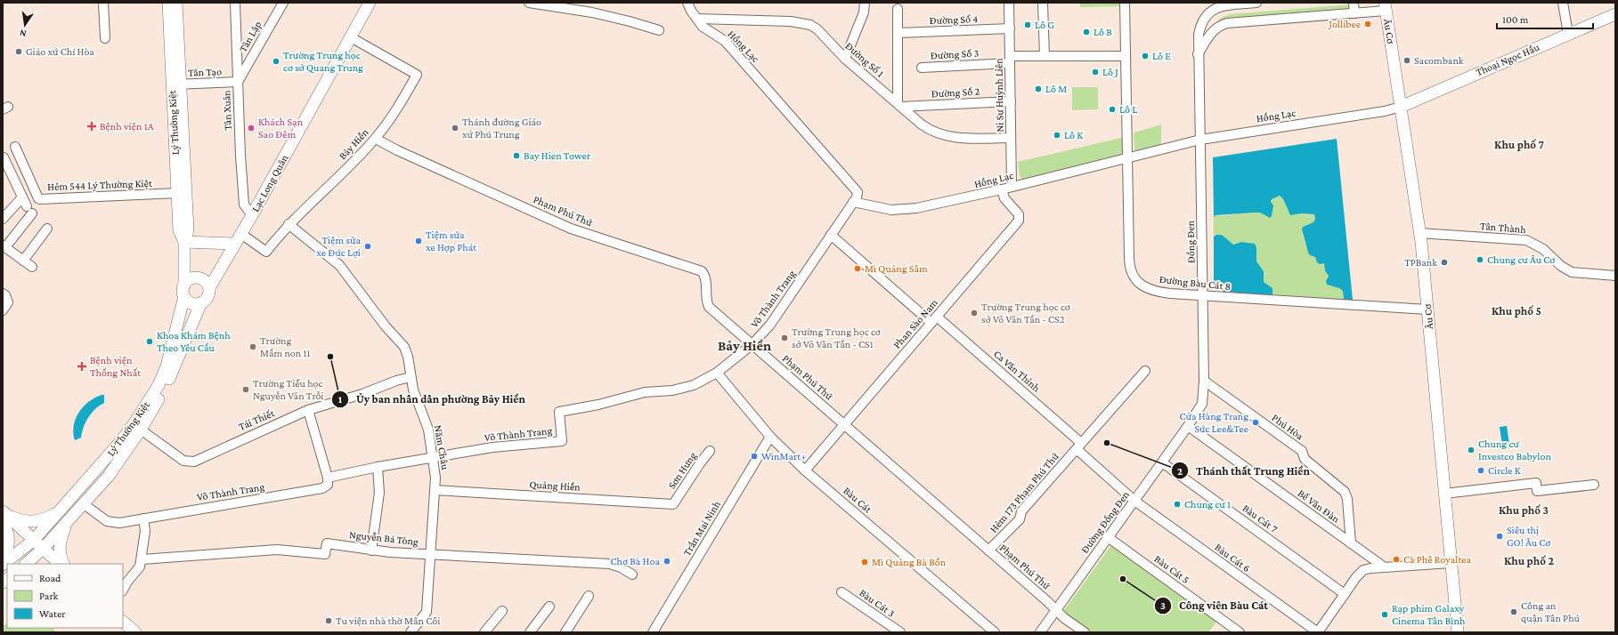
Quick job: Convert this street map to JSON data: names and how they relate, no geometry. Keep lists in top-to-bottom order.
{
  "streets": {
    "main road": [
      "Âu Cơ",
      "Thoại Ngọc Hầu",
      "Lý Thường Kiệt",
      "Lạc Long Quân"
    ],
    "street": [
      "Đường Số 4",
      "Tân Lập",
      "Hồng Lạc",
      "Đường Số 3",
      "Đường Số 1",
      "Tân Tạo",
      "Đường Số 2",
      "Ni Sư Huỳnh Liên",
      "Tân Xuân",
      "Bảy Hiền",
      "Hẻm 544 Lý Thường Kiệt",
      "Phạm Phú Thứ",
      "Tân Thành",
      "Đồng Đen",
      "Đường Bàu Cát 8",
      "Võ Thành Trang",
      "Phan Sào Nam",
      "Ca Văn Thỉnh",
      "Tái Thiết",
      "Phú Hòa",
      "Năm Châu",
      "Sơn Hưng",
      "Quảng Hiền",
      "Hẻm 173 Phạm Phú Thứ",
      "Bàu Cát",
      "Bế Văn Đàn",
      "Bàu Cát 7",
      "Đường Đồng Đen",
      "Trần Mai Ninh",
      "Nguyễn Bá Tòng",
      "Bàu Cát 6",
      "Bàu Cát 5",
      "Bàu Cát 3"
    ]
  },
  "crossings": [
    ["Đường Số 4", "Ni Sư Huỳnh Liên"],
    ["Âu Cơ", "Hồng Lạc"],
    ["Âu Cơ", "Thoại Ngọc Hầu"],
    ["Âu Cơ", "Tân Thành"],
    ["Âu Cơ", "Đường Bàu Cát 8"],
    ["Tân Lập", "Tân Tạo"],
    ["Tân Lập", "Tân Xuân"],
    ["Hồng Lạc", "Đường Số 1"],
    ["Hồng Lạc", "Thoại Ngọc Hầu"],
    ["Hồng Lạc", "Ni Sư Huỳnh Liên"],
    ["Hồng Lạc", "Đồng Đen"],
    ["Hồng Lạc", "Đường Bàu Cát 8"],
    ["Hồng Lạc", "Võ Thành Trang"],
    ["Hồng Lạc", "Phan Sào Nam"],
    ["Đường Số 3", "Ni Sư Huỳnh Liên"],
    ["Đường Số 3", "Đường Bàu Cát 8"],
    ["Đường Số 1", "Đường Số 2"],
    ["Đường Số 1", "Ni Sư Huỳnh Liên"],
    ["Tân Tạo", "Tân Xuân"],
    ["Tân Tạo", "Lý Thường Kiệt"],
    ["Đường Số 2", "Ni Sư Huỳnh Liên"],
    ["Tân Xuân", "Lạc Long Quân"],
    ["Lý Thường Kiệt", "Lạc Long Quân"],
    ["Lý Thường Kiệt", "Hẻm 544 Lý Thường Kiệt"],
    ["Lý Thường Kiệt", "Võ Thành Trang"],
    ["Lý Thường Kiệt", "Tái Thiết"],
    ["Bảy Hiền", "Lạc Long Quân"],
    ["Bảy Hiền", "Phạm Phú Thứ"],
    ["Bảy Hiền", "Năm Châu"],
    ["Phạm Phú Thứ", "Võ Thành Trang"],
    ["Phạm Phú Thứ", "Phan Sào Nam"],
    ["Phạm Phú Thứ", "Hẻm 173 Phạm Phú Thứ"],
    ["Phạm Phú Thứ", "Đường Đồng Đen"],
    ["Đồng Đen", "Đường Bàu Cát 8"],
    ["Đồng Đen", "Phú Hòa"],
    ["Đồng Đen", "Bế Văn Đàn"],
    ["Đồng Đen", "Đường Đồng Đen"],
    ["Võ Thành Trang", "Ca Văn Thỉnh"],
    ["Võ Thành Trang", "Năm Châu"],
    ["Võ Thành Trang", "Bàu Cát"],
    ["Phan Sào Nam", "Ca Văn Thỉnh"],
    ["Phan Sào Nam", "Bàu Cát"],
    ["Ca Văn Thỉnh", "Hẻm 173 Phạm Phú Thứ"],
    ["Ca Văn Thỉnh", "Đường Đồng Đen"],
    ["Ca Văn Thỉnh", "Bàu Cát 6"],
    ["Tái Thiết", "Năm Châu"],
    ["Phú Hòa", "Bế Văn Đàn"],
    ["Năm Châu", "Quảng Hiền"],
    ["Năm Châu", "Nguyễn Bá Tòng"],
    ["Sơn Hưng", "Quảng Hiền"],
    ["Bàu Cát", "Trần Mai Ninh"],
    ["Bế Văn Đàn", "Đường Đồng Đen"],
    ["Bàu Cát 7", "Đường Đồng Đen"],
    ["Đường Đồng Đen", "Bàu Cát 6"],
    ["Đường Đồng Đen", "Bàu Cát 5"]
  ],
  "districts": [
    "Khu phố 7",
    "Khu phố 5",
    "Bảy Hiền",
    "Khu phố 3",
    "Khu phố 2"
  ],
  "places": {
    "other": [
      "Jollibee",
      "Lô G",
      "Lô B",
      "Giáo xứ Chí Hòa",
      "Lô E",
      "Sacombank",
      "Trường Trung học cơ sở Quang Trung",
      "Lô J",
      "Lô M",
      "Lô L",
      "Khách Sạn Sao Đêm",
      "Thánh đường Giáo xứ Phú Trung",
      "Lô K",
      "Bay Hien Tower",
      "Tiệm sửa xe Hợp Phát",
      "Tiệm sửa xe Đức Lợi",
      "Chung cư Âu Cơ",
      "TPBank",
      "Mì Quảng Sâm",
      "Trường Trung học cơ sở Võ Văn Tần - CS2",
      "Trường Trung học cơ sở Võ Văn Tần - CS1",
      "Khoa Khám Bệnh Theo Yêu Cầu",
      "Trường Mầm non 11",
      "Ủy ban nhân dân phường Bảy Hiền",
      "Trường Tiểu học Nguyễn Văn Trỗi",
      "Cửa Hàng Trang Sức Lee&Tee",
      "Thánh thất Trung Hiền",
      "Chung cư Investco Babylon",
      "WinMart+",
      "Circle K",
      "Chung cư 1",
      "Siêu thị GO! Âu Cơ",
      "Cà Phê Royaltea",
      "Chợ Bà Hoa",
      "Mì Quảng Bà Bốn",
      "Công viên Bàu Cát",
      "Công an quận Tân Phú",
      "Rạp phim Galaxy Cinema Tân Bình",
      "Tu viện nhà thờ Mân Côi"
    ],
    "health": ["Bệnh viện 1A", "Bệnh viện Thống Nhất"]
  },
  "legend": ["Road", "Park", "Water"],
  "scale_bar": "100 m",
  "north": "bottom"
}
